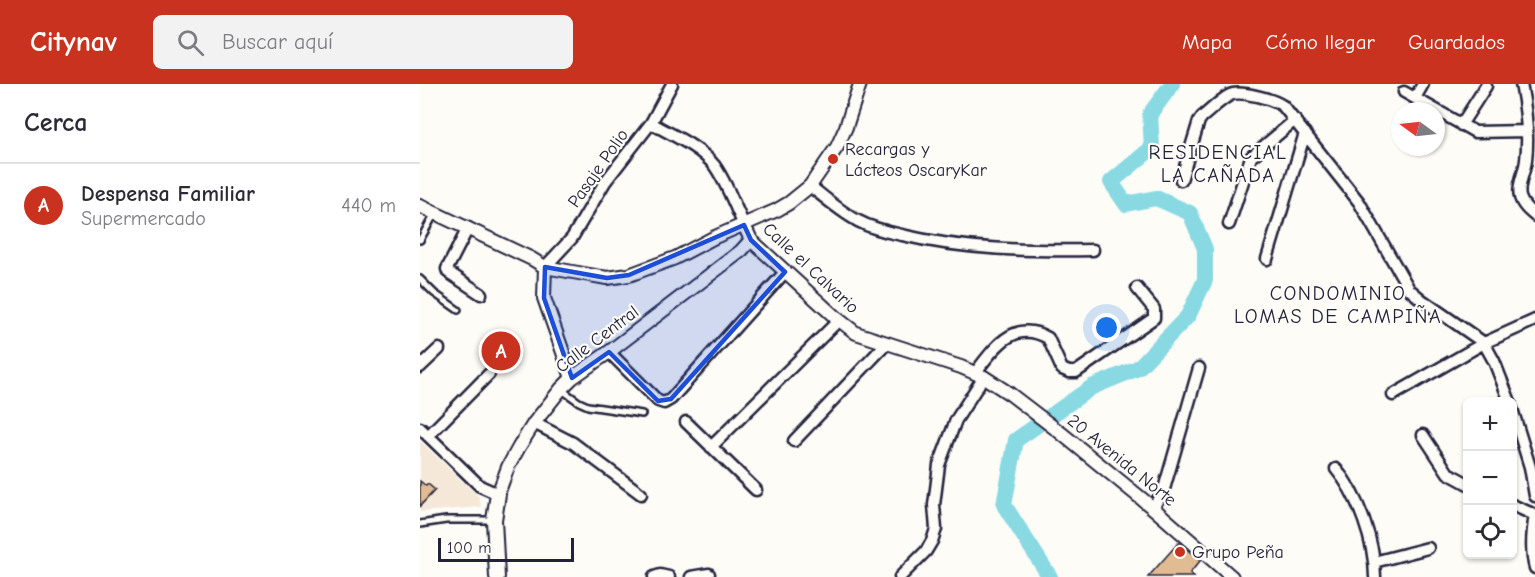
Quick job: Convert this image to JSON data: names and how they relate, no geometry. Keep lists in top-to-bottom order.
{
  "streets": {
    "street": [
      "Pasaje Polio",
      "Calle el Calvario",
      "Calle Central",
      "20 Avenida Norte"
    ]
  },
  "crossings": [
    ["Pasaje Polio", "Calle el Calvario"],
    ["Calle el Calvario", "Calle Central"],
    ["Calle el Calvario", "20 Avenida Norte"]
  ],
  "districts": ["RESIDENCIAL LA CAÑADA", "CONDOMINIO LOMAS DE CAMPIÑA"],
  "places": ["Recargas y Lácteos OscaryKar", "Grupo Peña"],
  "scale_bar": "100 m",
  "north": "left",
  "page": {
    "header": "Citynav",
    "search": "Buscar aquí",
    "nav": ["Mapa", "Cómo llegar", "Guardados"],
    "heading": "Cerca",
    "list": [
      {
        "mark": "A",
        "name": "Despensa Familiar",
        "note": "Supermercado",
        "value": "440 m"
      }
    ],
    "pins": "A",
    "map_buttons": ["+", "−"],
    "scale": "100 m"
  }
}
